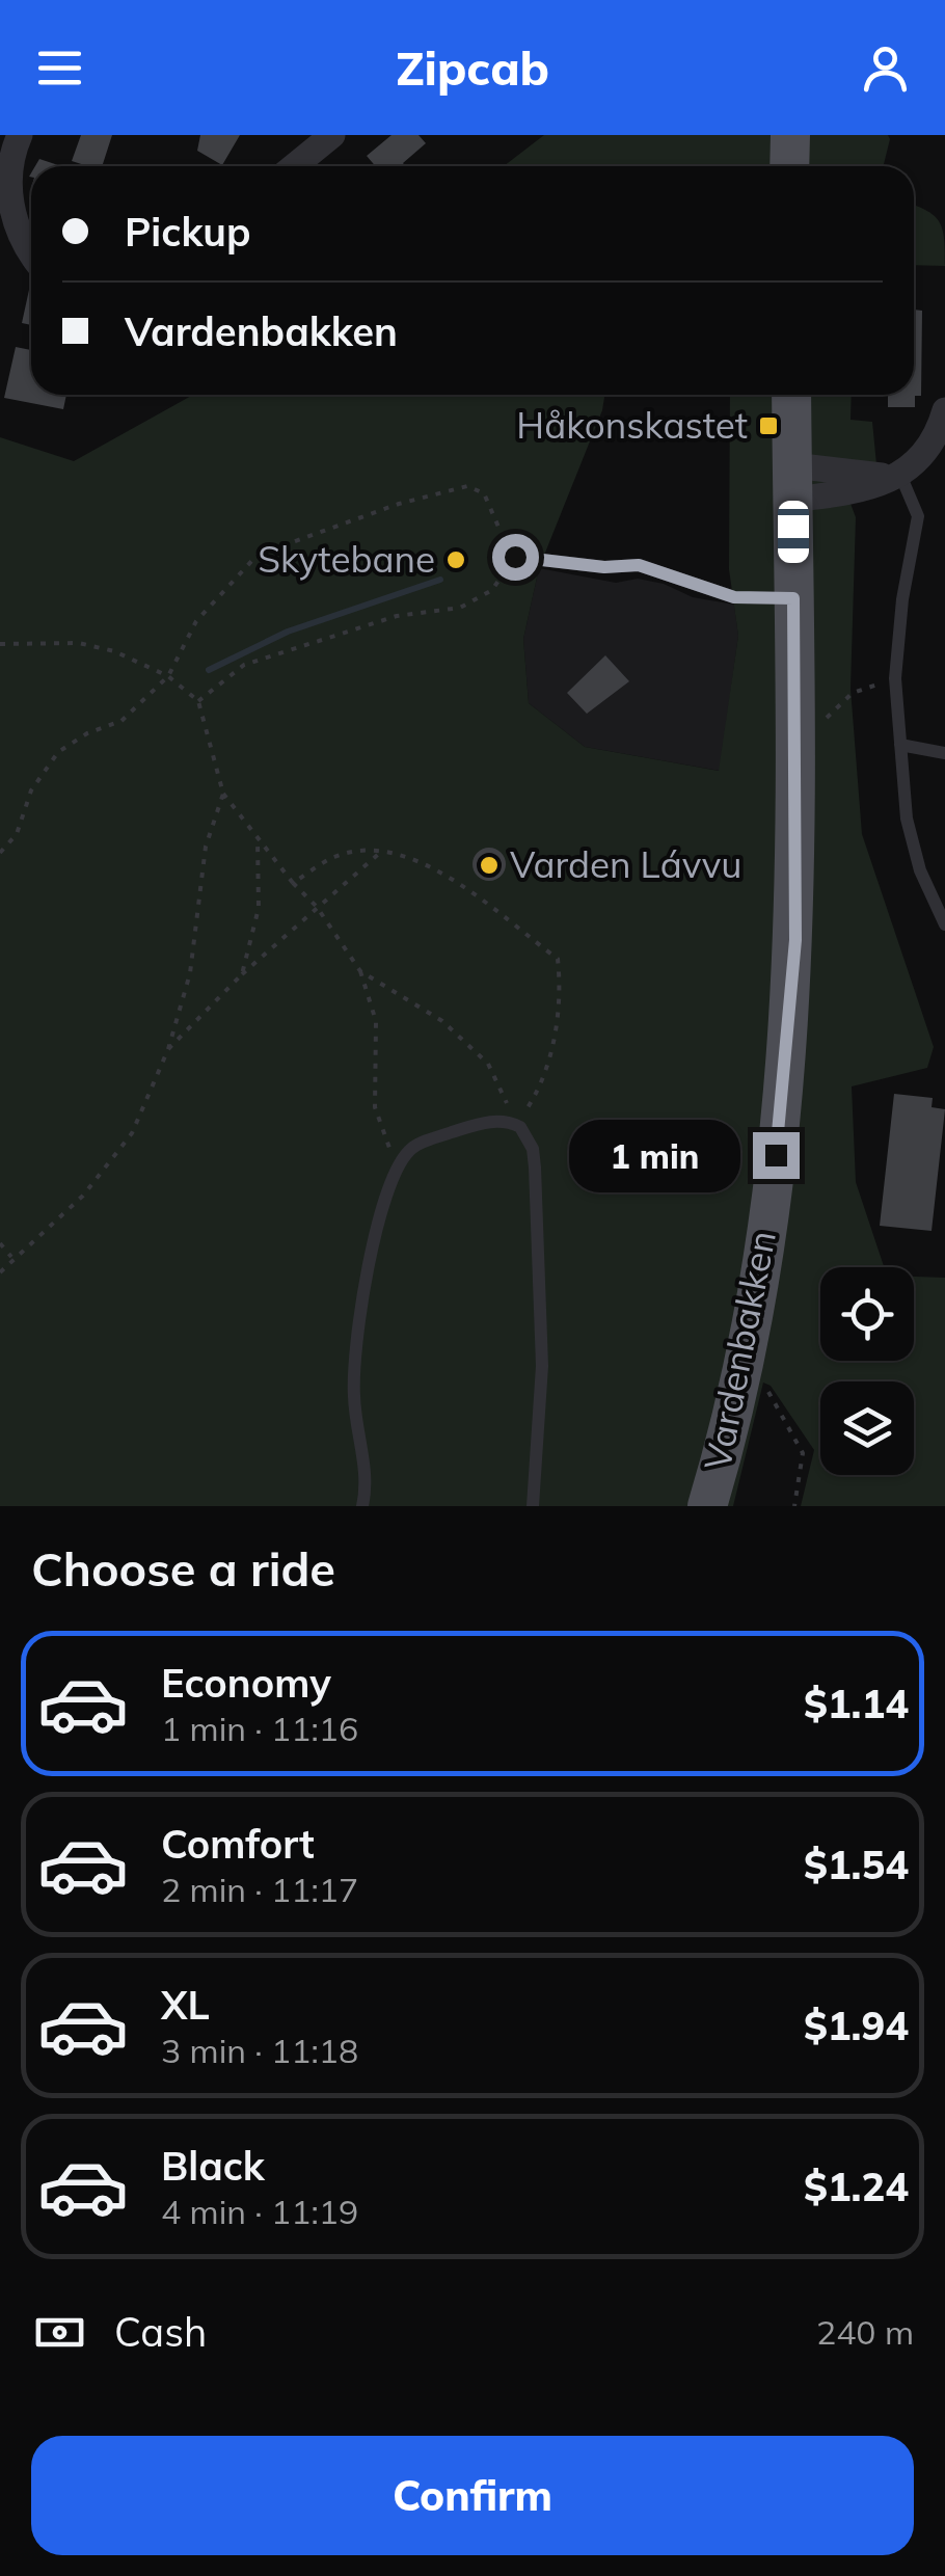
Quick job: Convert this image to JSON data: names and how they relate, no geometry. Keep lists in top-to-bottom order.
{
  "streets": {
    "main road": ["Vardenbakken"]
  },
  "places": {
    "transit": ["Håkonskastet"],
    "other": ["Skytebane", "Varden Lávvu"]
  },
  "page": {
    "header": "Zipcab",
    "banner": ["Pickup", "Vardenbakken"],
    "bubble": "1 min",
    "heading": "Choose a ride",
    "list": [
      {
        "name": "Economy",
        "note": "1 min · 11:16",
        "value": "$1.14"
      },
      {
        "name": "Comfort",
        "note": "2 min · 11:17",
        "value": "$1.54"
      },
      {
        "name": "XL",
        "note": "3 min · 11:18",
        "value": "$1.94"
      },
      {
        "name": "Black",
        "note": "4 min · 11:19",
        "value": "$1.24"
      }
    ],
    "pay": ["Cash", "240 m"],
    "buttons": "Confirm"
  }
}
